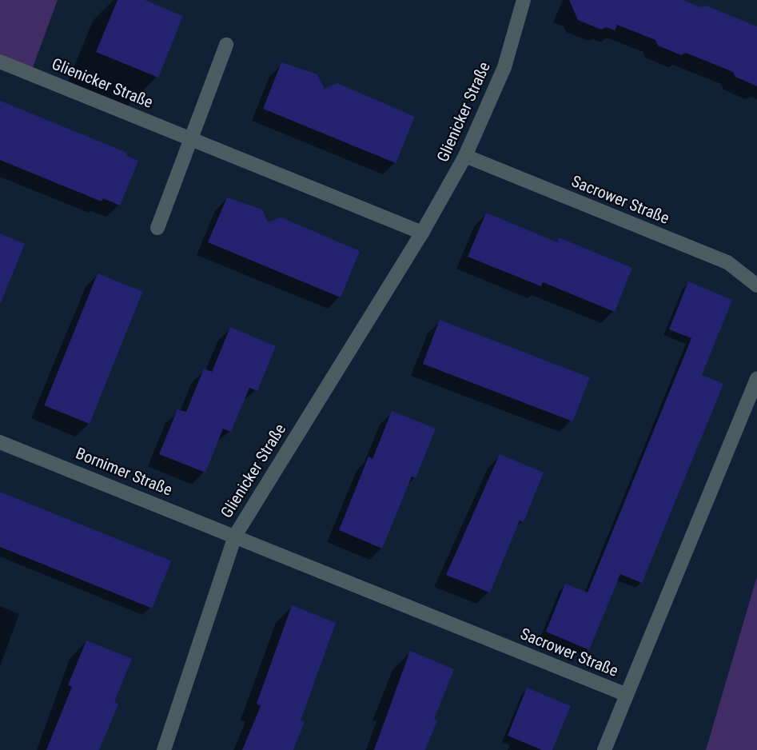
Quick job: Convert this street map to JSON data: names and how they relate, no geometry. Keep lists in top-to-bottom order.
{
  "streets": {
    "street": ["Glienicker Straße", "Sacrower Straße", "Bornimer Straße"]
  },
  "crossings": [
    ["Glienicker Straße", "Sacrower Straße"],
    ["Glienicker Straße", "Bornimer Straße"],
    ["Sacrower Straße", "Bornimer Straße"]
  ]
}
